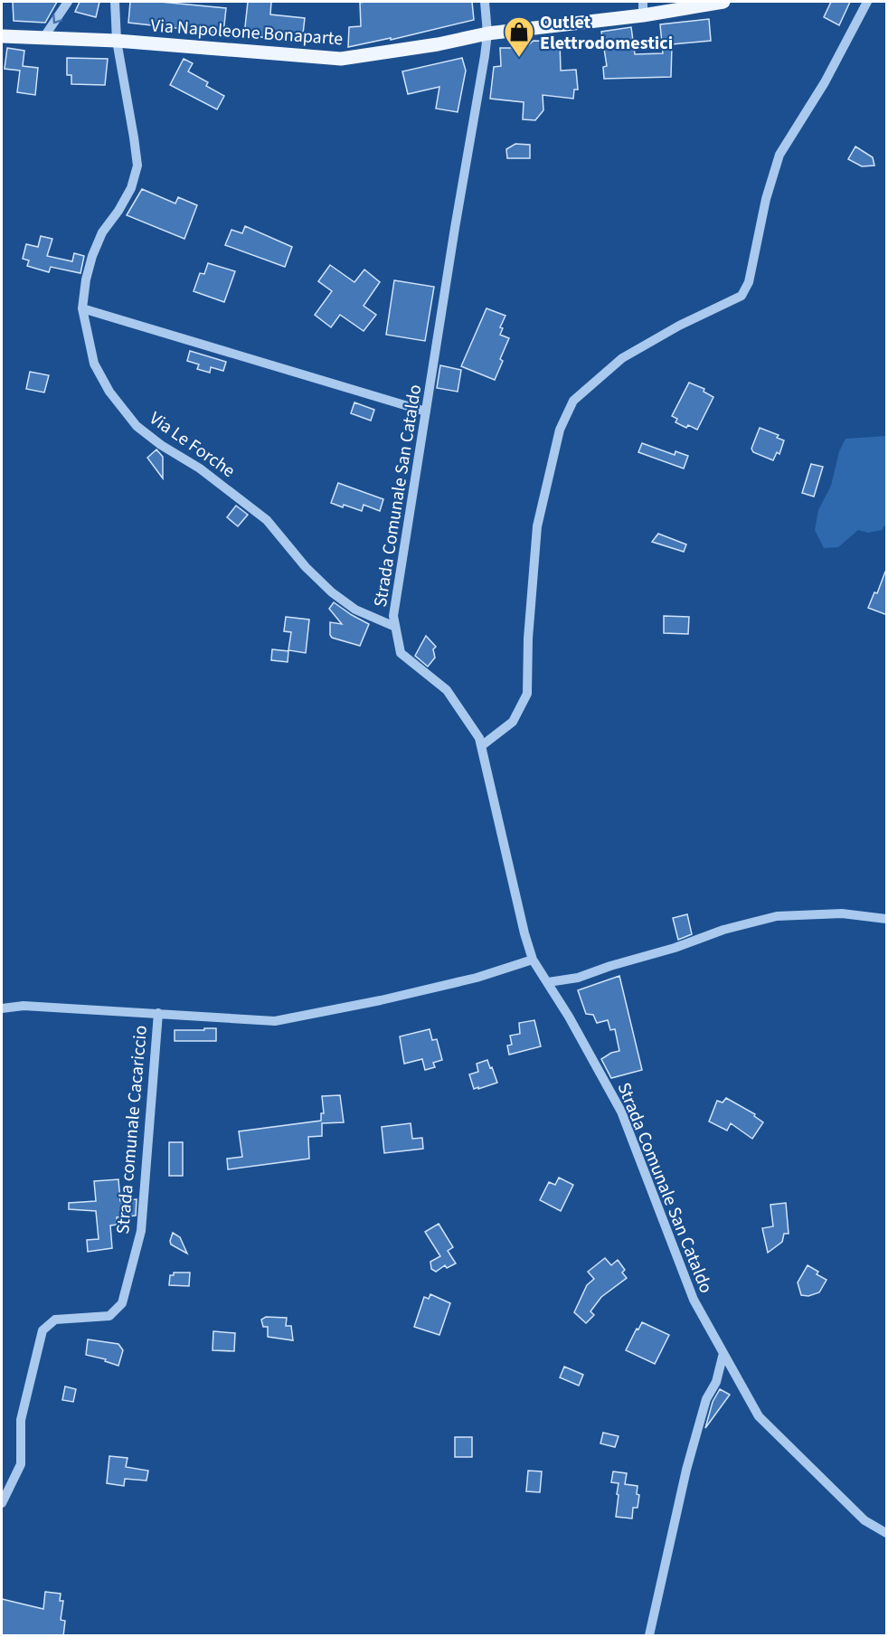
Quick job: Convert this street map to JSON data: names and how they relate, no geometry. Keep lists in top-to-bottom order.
{
  "streets": {
    "main road": ["Via Napoleone Bonaparte"],
    "street": ["Via Le Forche", "Strada Comunale San Cataldo", "Strada comunale Cacariccio"]
  },
  "crossings": [
    ["Via Napoleone Bonaparte", "Via Le Forche"],
    ["Via Napoleone Bonaparte", "Strada Comunale San Cataldo"],
    ["Via Le Forche", "Strada Comunale San Cataldo"]
  ],
  "places": {
    "shop": ["Outlet Elettrodomestici"]
  }
}
